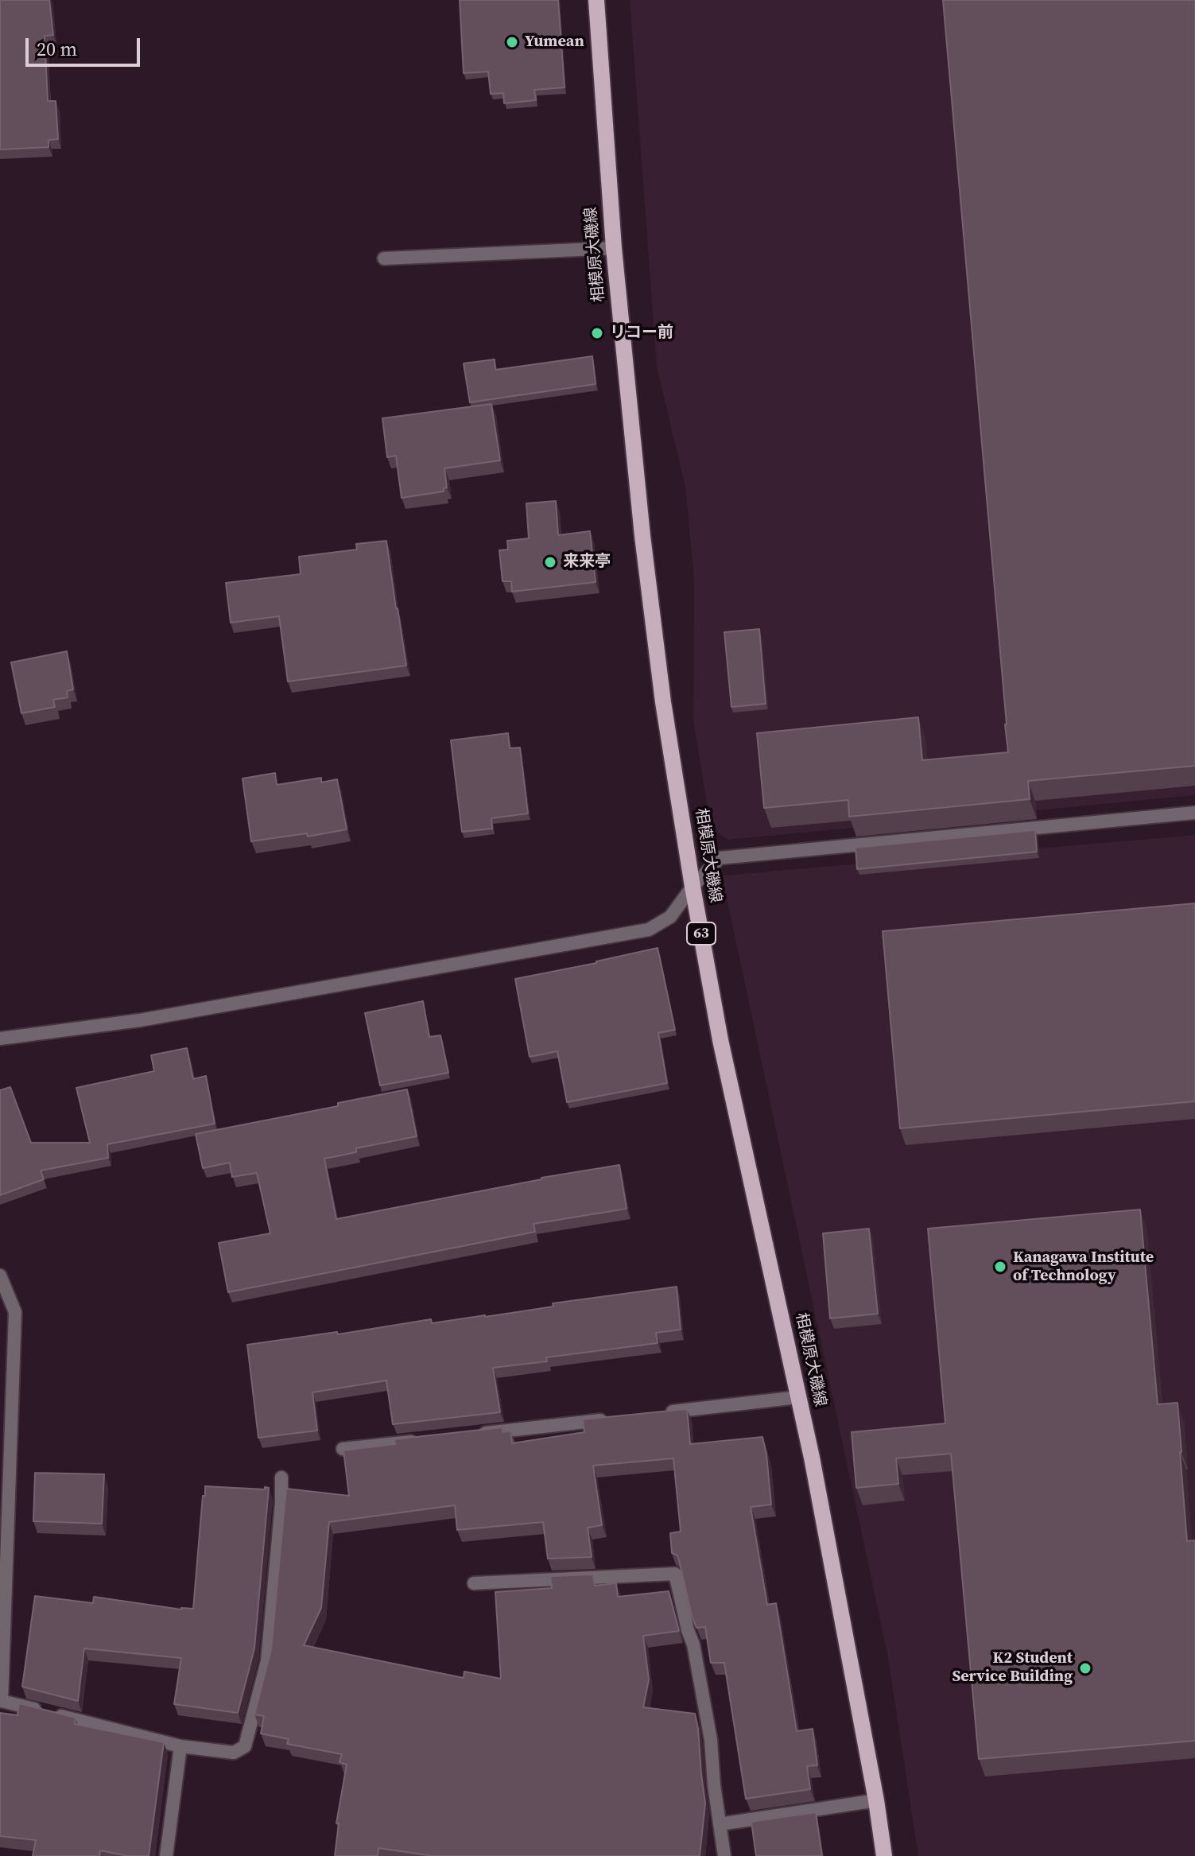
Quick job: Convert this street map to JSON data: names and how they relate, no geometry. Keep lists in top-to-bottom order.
{
  "streets": {
    "main road": ["相模原大磯線", "63"]
  },
  "places": [
    "Yumean",
    "リコー前",
    "来来亭",
    "Kanagawa Institute of Technology",
    "K2 Student Service Building"
  ],
  "scale_bar": "20 m"
}
